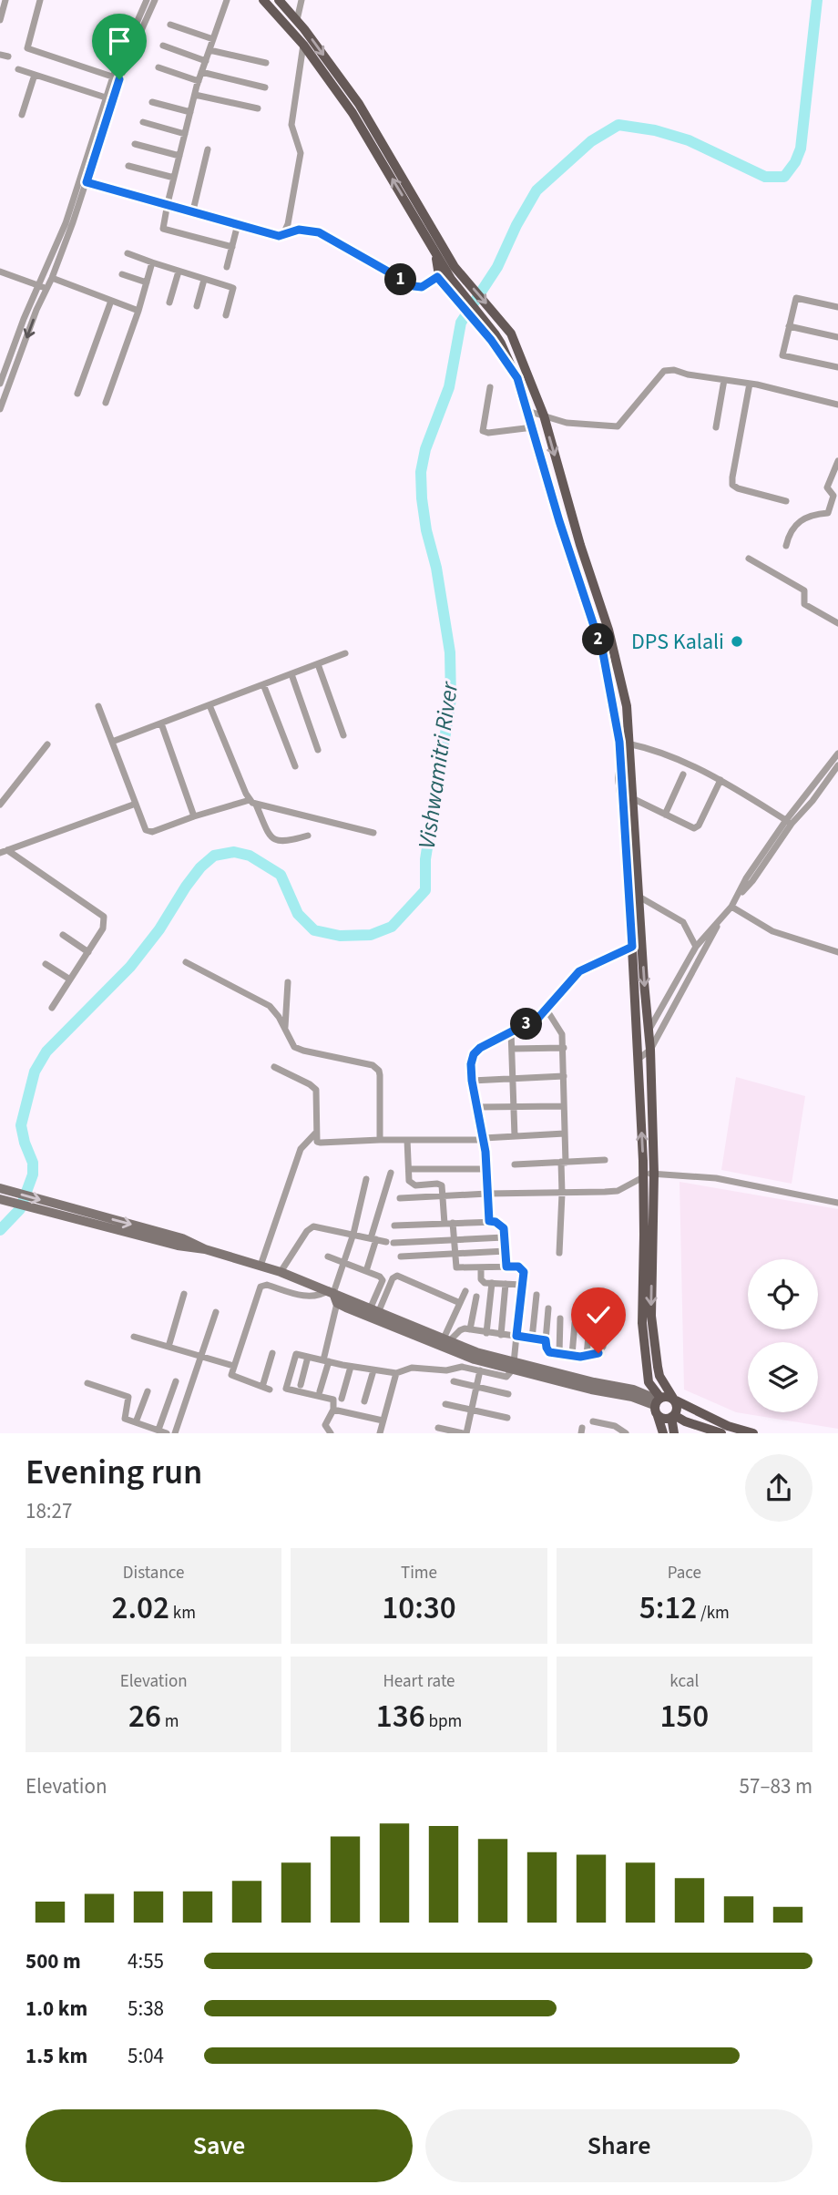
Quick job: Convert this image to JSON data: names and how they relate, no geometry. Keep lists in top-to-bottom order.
{
  "water": ["Vishwamitri River"],
  "places": ["DPS Kalali"],
  "page": {
    "pins": ["1", "2", "3"],
    "heading": ["Evening run", "18:27"],
    "stats": [
      ["Distance", "2.02 km"],
      ["Time", "10:30"],
      ["Pace", "5:12 /km"],
      ["Elevation", "26 m"],
      ["Heart rate", "136 bpm"],
      ["kcal", "150"]
    ],
    "chart": ["Elevation", "57–83 m"],
    "list": [
      {
        "name": "500 m",
        "note": "4:55"
      },
      {
        "name": "1.0 km",
        "note": "5:38"
      },
      {
        "name": "1.5 km",
        "note": "5:04"
      }
    ],
    "buttons": ["Save", "Share"]
  }
}
